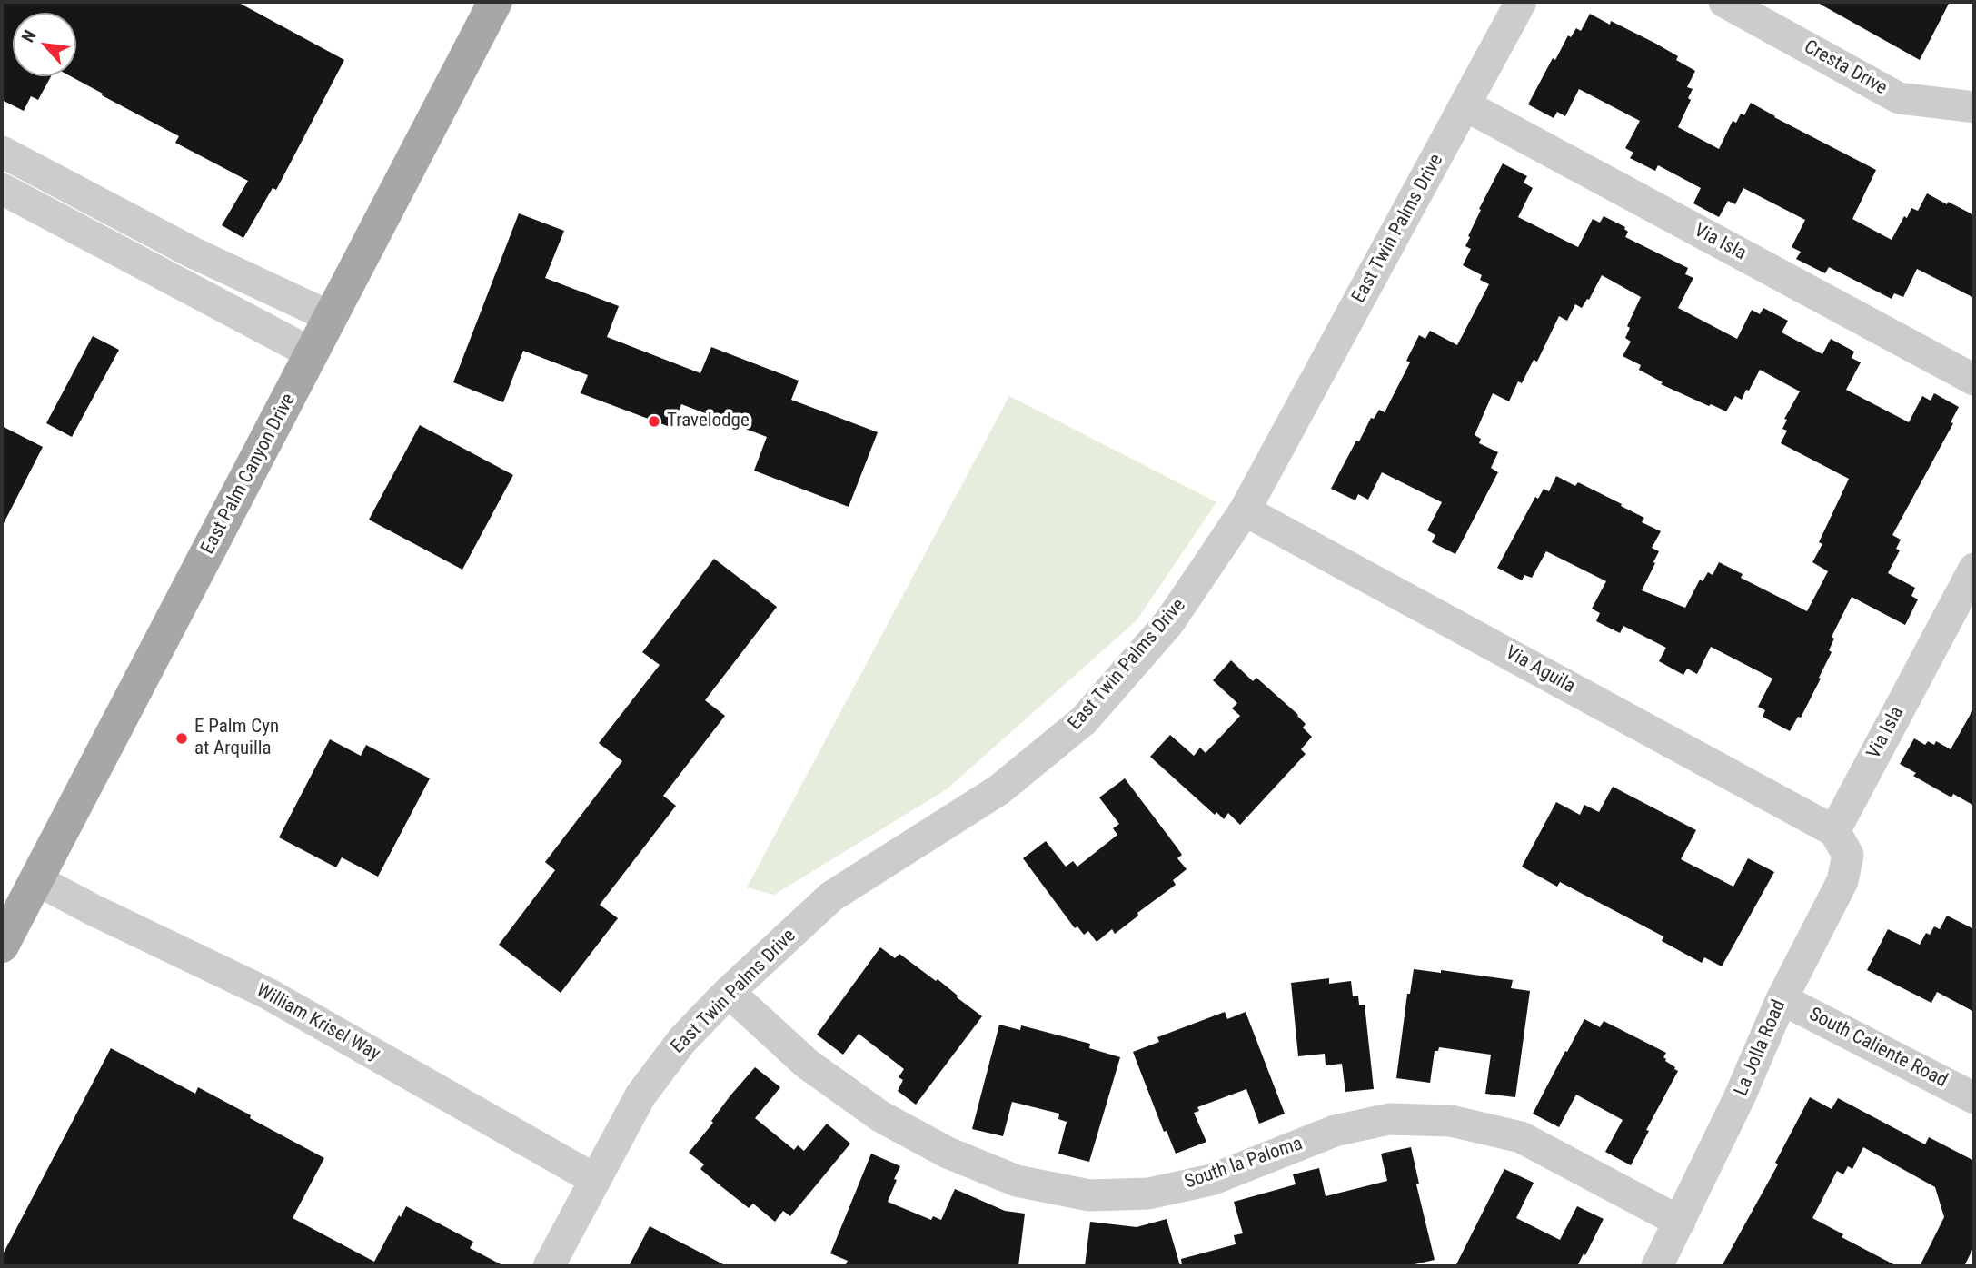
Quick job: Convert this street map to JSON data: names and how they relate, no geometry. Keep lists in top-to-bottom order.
{
  "streets": {
    "main road": ["East Palm Canyon Drive"],
    "street": [
      "Cresta Drive",
      "East Twin Palms Drive",
      "Via Isla",
      "Via Aguila",
      "William Krisel Way",
      "La Jolla Road",
      "South Caliente Road",
      "South la Paloma"
    ]
  },
  "crossings": [
    ["East Twin Palms Drive", "Via Isla"],
    ["East Twin Palms Drive", "Via Aguila"],
    ["East Twin Palms Drive", "William Krisel Way"],
    ["East Twin Palms Drive", "South la Paloma"],
    ["Via Isla", "Via Aguila"],
    ["Via Isla", "La Jolla Road"],
    ["East Palm Canyon Drive", "William Krisel Way"],
    ["Via Aguila", "La Jolla Road"],
    ["La Jolla Road", "South Caliente Road"],
    ["La Jolla Road", "South la Paloma"]
  ],
  "places": ["Travelodge", "E Palm Cyn at Arquilla"],
  "north": "top left"
}
